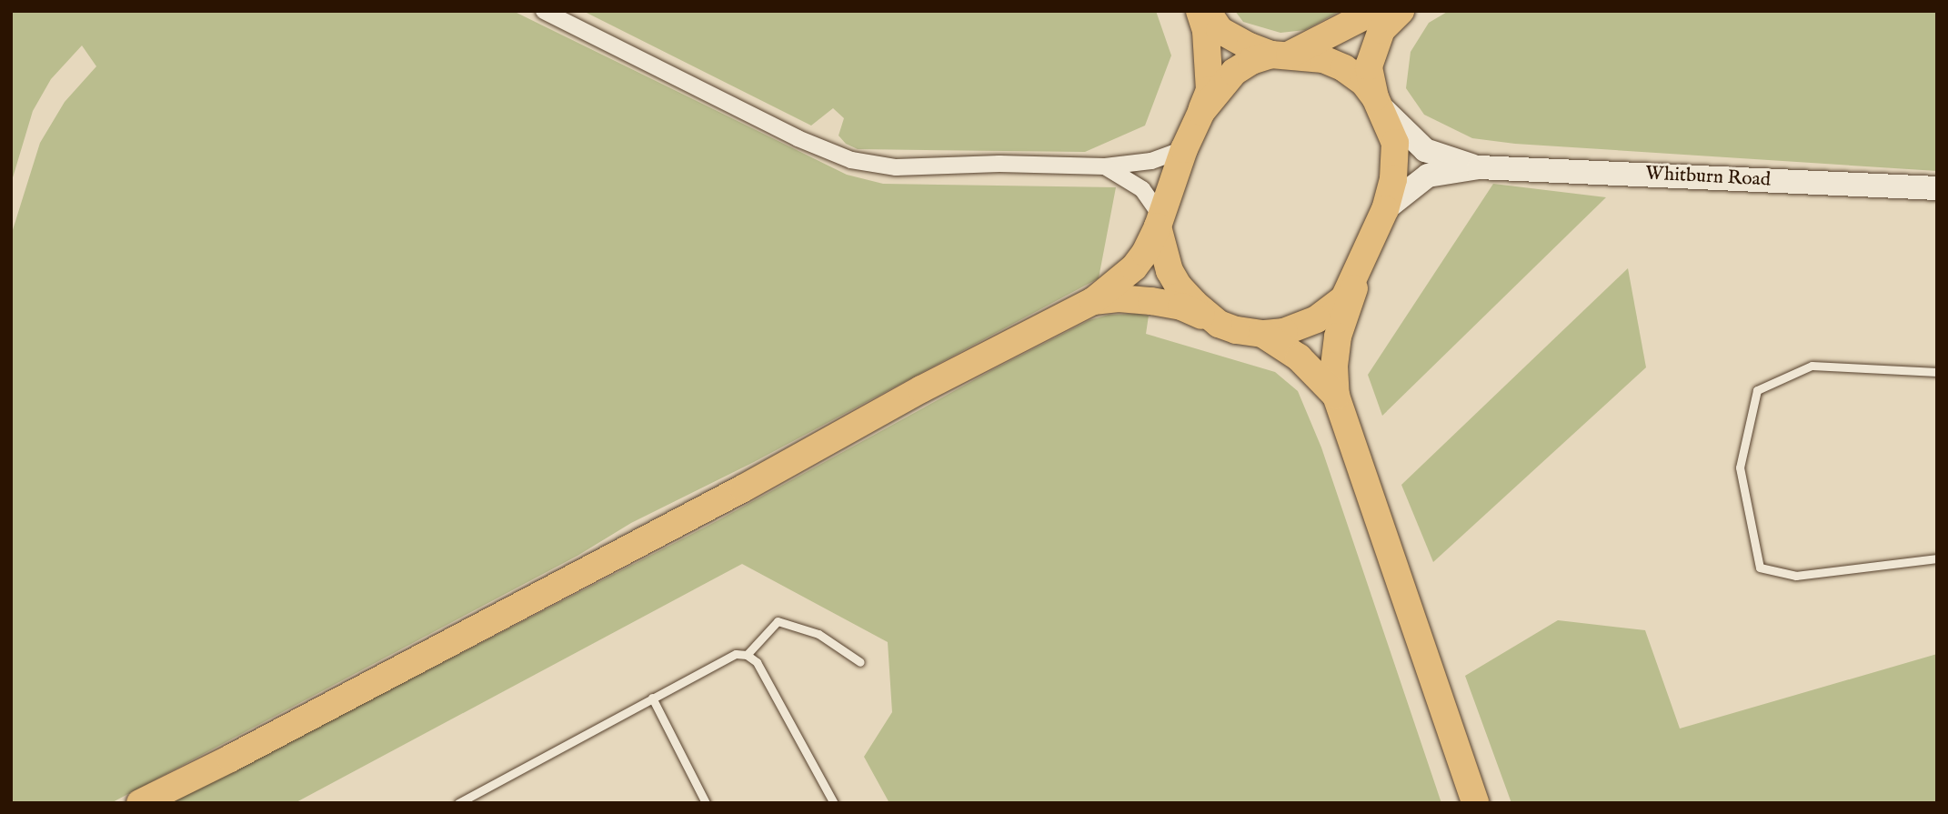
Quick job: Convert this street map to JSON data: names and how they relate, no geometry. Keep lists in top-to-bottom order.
{
  "streets": {
    "main road": ["Whitburn Road"]
  }
}
